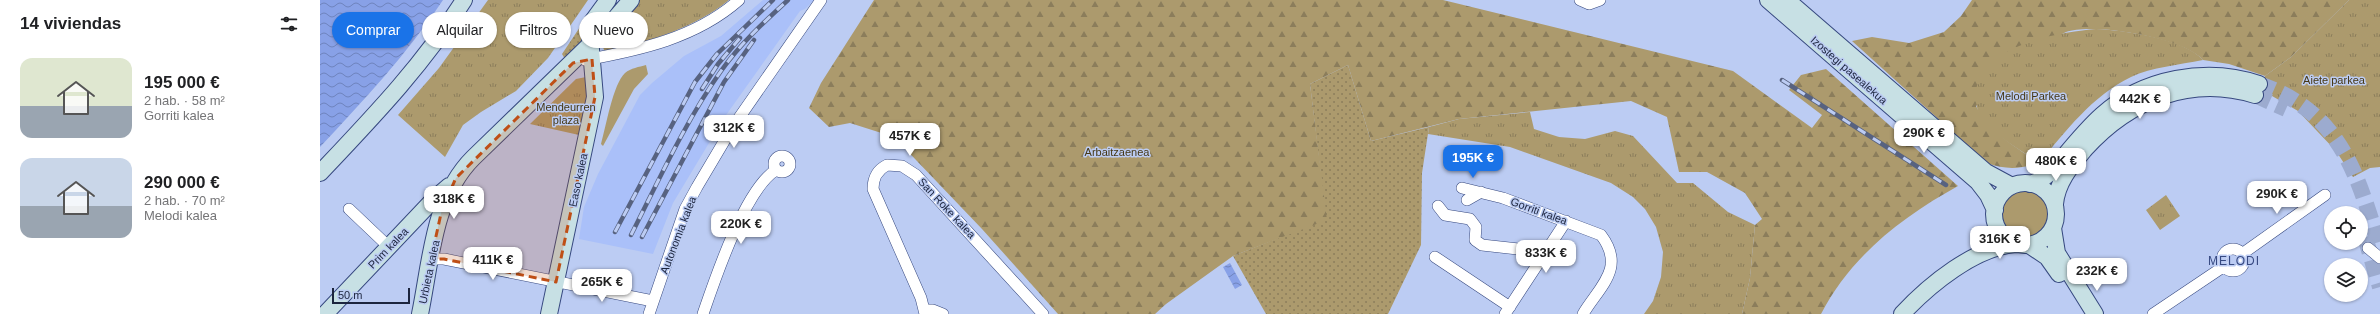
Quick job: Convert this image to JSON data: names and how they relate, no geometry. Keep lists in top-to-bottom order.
{
  "streets": {
    "main road": [
      "Izostegi pasealekua",
      "Easo kalea",
      "Prim kalea",
      "Urbieta kalea"
    ],
    "street": ["San Roke kalea", "Gorriti kalea", "Autonomia kalea"]
  },
  "crossings": [
    ["Prim kalea", "Urbieta kalea"]
  ],
  "districts": ["MELODI"],
  "parks": [
    "Aiete parkea",
    "Melodi Parkea",
    "Mendeurren plaza",
    "Arbaitzaenea"
  ],
  "scale_bar": "50 m",
  "page": {
    "heading": "14 viviendas",
    "chip": [
      "Comprar",
      "Alquilar",
      "Filtros",
      "Nuevo"
    ],
    "list": [
      {
        "name": "195 000 €",
        "note": "2 hab. · 58 m² · Gorriti kalea"
      },
      {
        "name": "290 000 €",
        "note": "2 hab. · 70 m² · Melodi kalea"
      }
    ],
    "price": [
      "442K €",
      "312K €",
      "290K €",
      "457K €",
      "195K €",
      "480K €",
      "290K €",
      "318K €",
      "220K €",
      "316K €",
      "833K €",
      "411K €",
      "232K €",
      "265K €"
    ],
    "scale": "50 m"
  }
}
